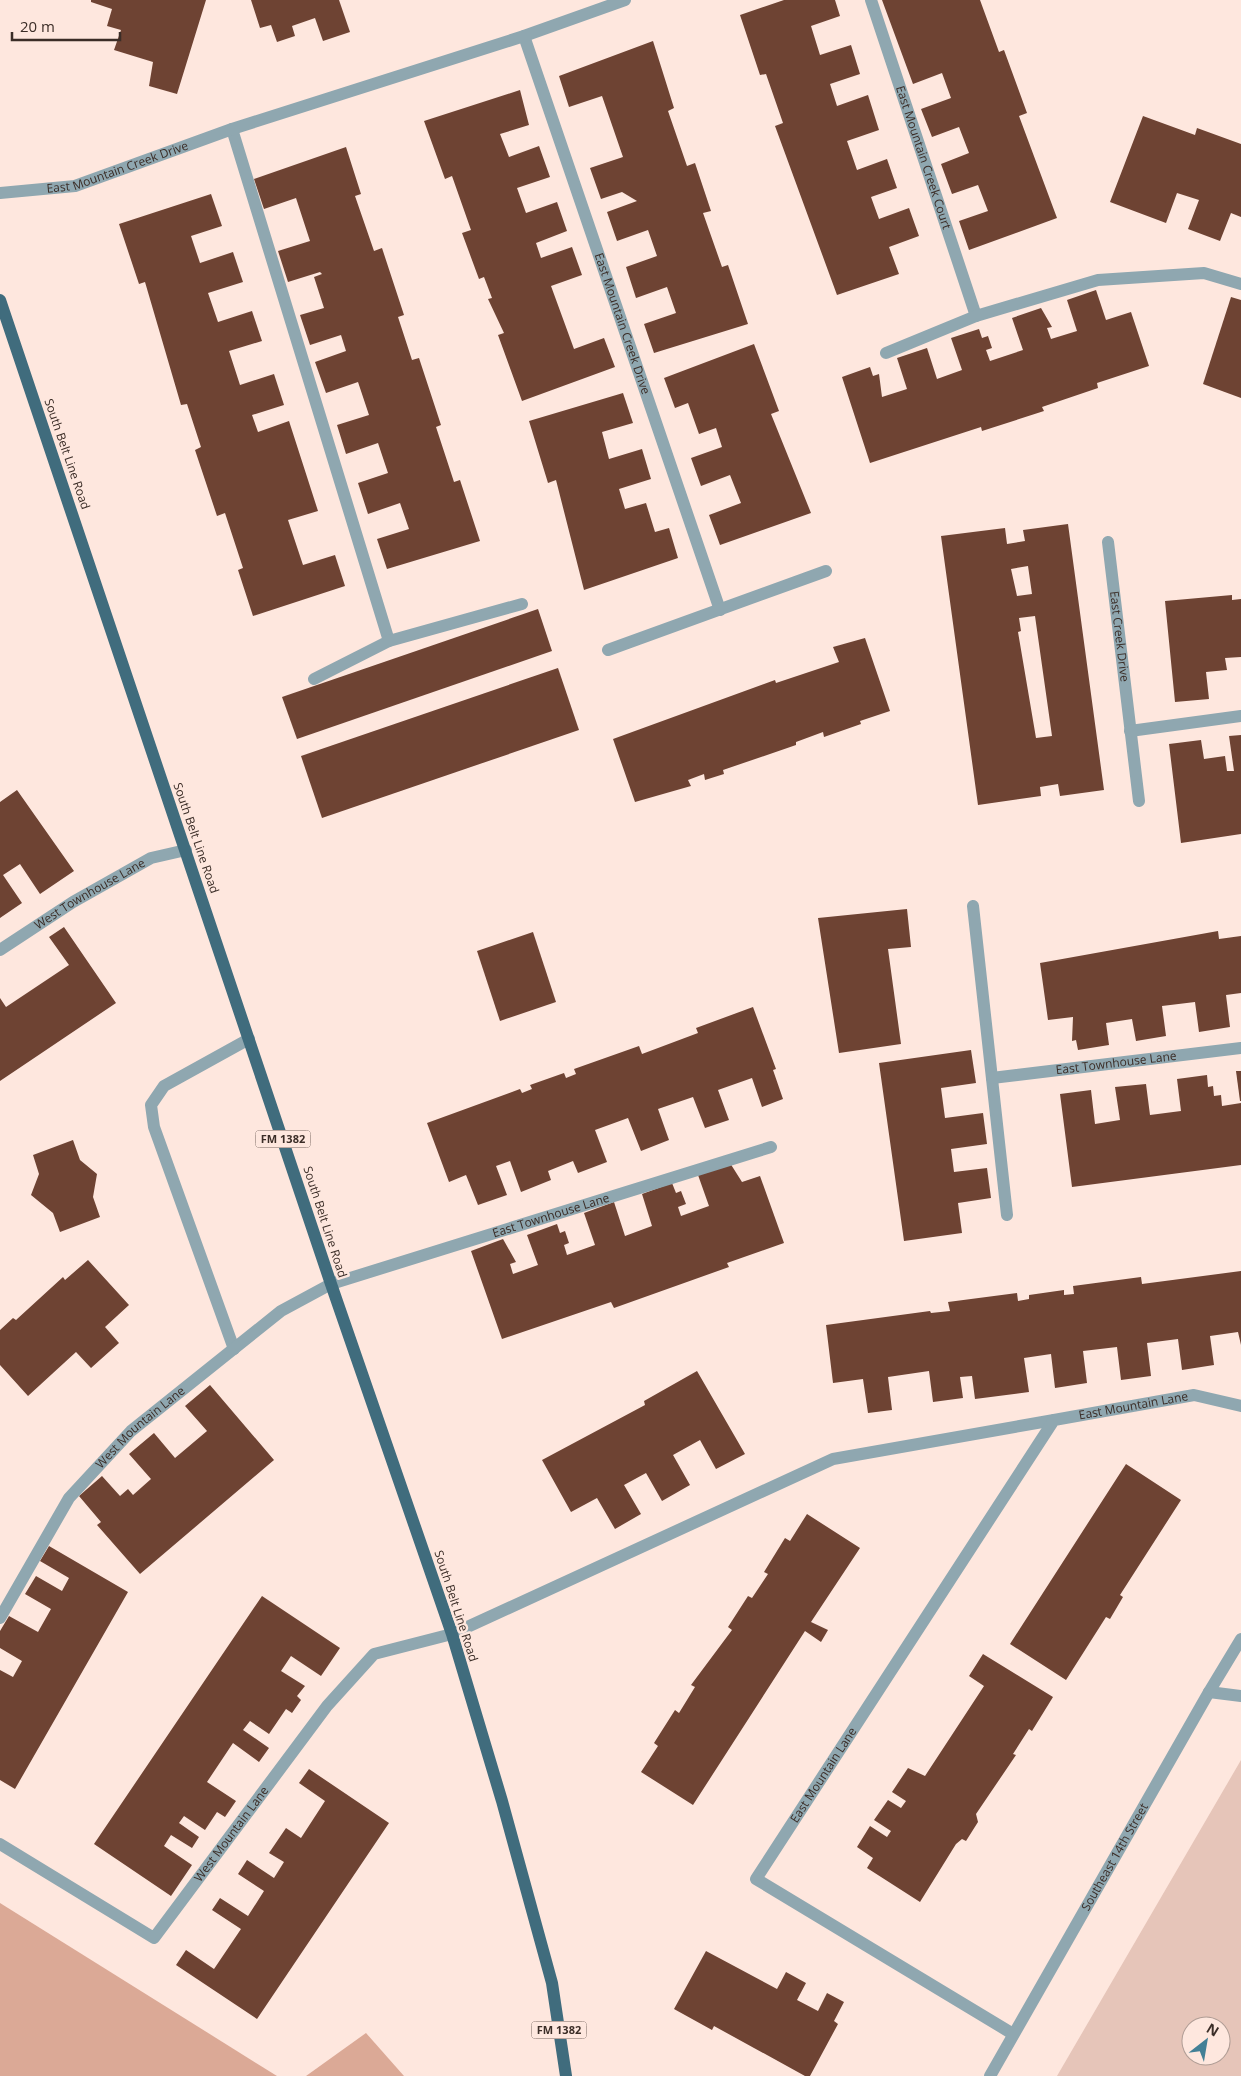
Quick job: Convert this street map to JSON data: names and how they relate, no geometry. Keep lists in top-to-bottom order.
{
  "streets": {
    "main road": ["South Belt Line Road", "FM 1382"],
    "street": [
      "East Mountain Creek Court",
      "East Mountain Creek Drive",
      "East Creek Drive",
      "West Townhouse Lane",
      "East Townhouse Lane",
      "East Mountain Lane",
      "West Mountain Lane",
      "Southeast 14th Street"
    ]
  },
  "crossings": [
    ["South Belt Line Road", "West Townhouse Lane"],
    ["South Belt Line Road", "East Townhouse Lane"],
    ["South Belt Line Road", "East Mountain Lane"],
    ["South Belt Line Road", "West Mountain Lane"],
    ["East Townhouse Lane", "West Mountain Lane"],
    ["East Mountain Lane", "West Mountain Lane"],
    ["East Mountain Lane", "Southeast 14th Street"]
  ],
  "scale_bar": "20 m",
  "north": "top right"
}
